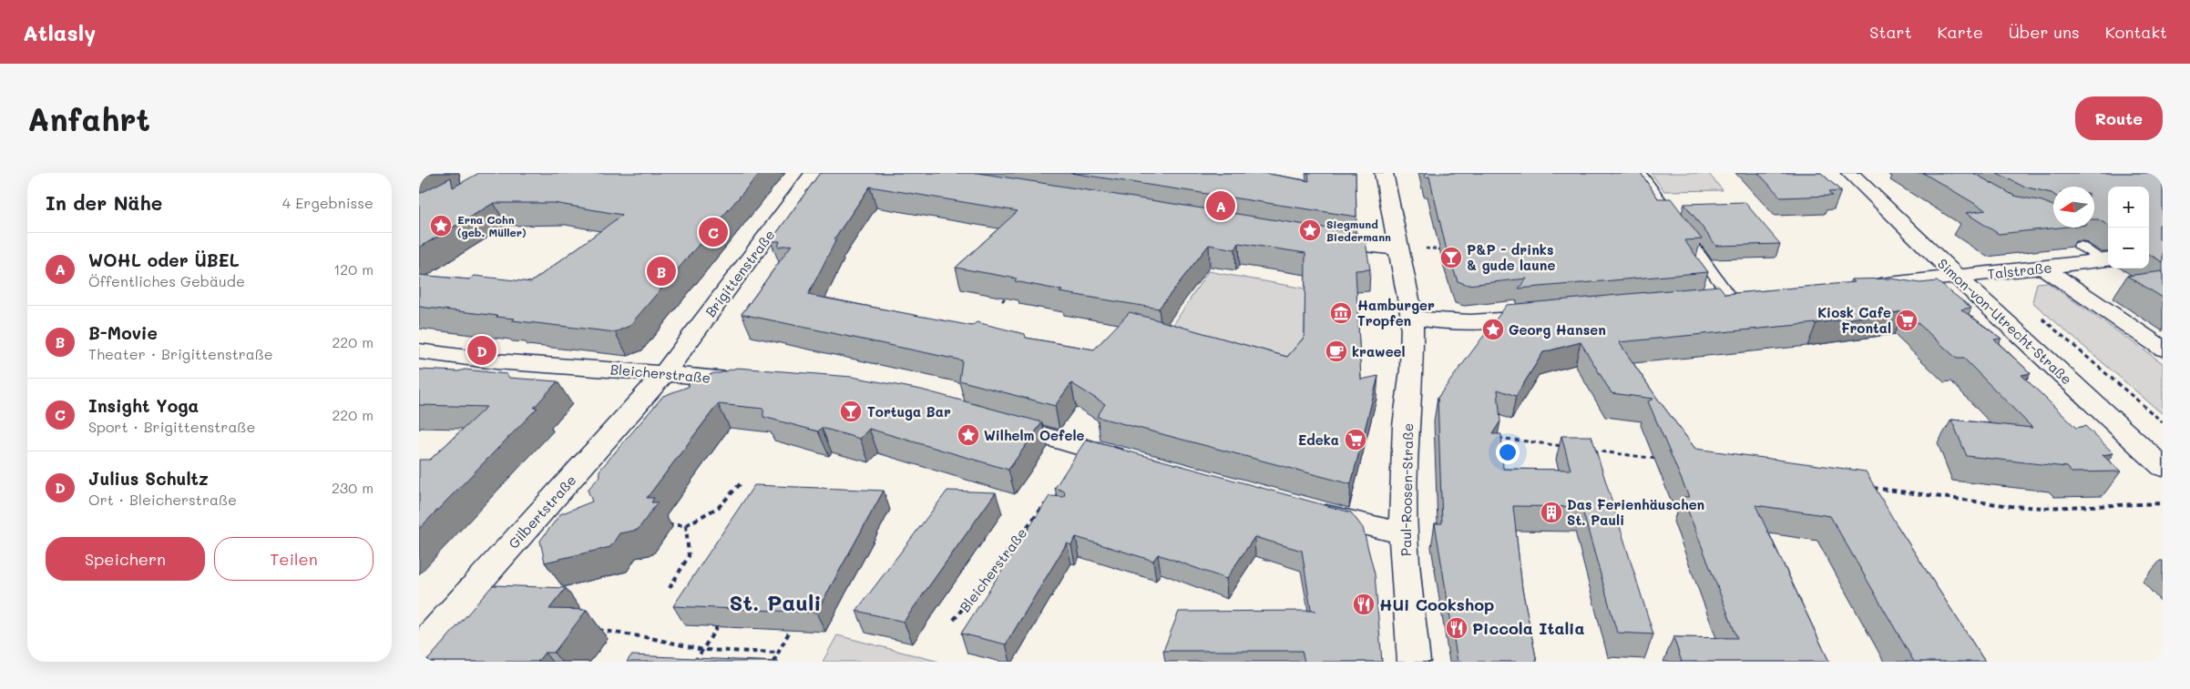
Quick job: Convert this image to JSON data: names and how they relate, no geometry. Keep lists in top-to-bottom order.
{
  "streets": {
    "street": [
      "Talstraße",
      "Brigittenstraße",
      "Simon-von-Utrecht-Straße",
      "Bleicherstraße",
      "Paul-Roosen-Straße",
      "Gilbertstraße"
    ]
  },
  "crossings": [
    ["Talstraße", "Simon-von-Utrecht-Straße"],
    ["Brigittenstraße", "Bleicherstraße"],
    ["Brigittenstraße", "Gilbertstraße"],
    ["Bleicherstraße", "Gilbertstraße"]
  ],
  "districts": ["St. Pauli"],
  "places": {
    "place": [
      "Erna Cohn (geb. Müller)",
      "Siegmund Biedermann",
      "Georg Hansen",
      "Wilhelm Oefele"
    ],
    "bar": ["P&P - drinks & gude laune", "Tortuga Bar"],
    "museum": ["Hamburger Tropfen"],
    "supermarket": ["Kiosk Cafe Frontal", "Edeka"],
    "cafe": ["kraweel"],
    "building": ["Das Ferienhäuschen St. Pauli"],
    "restaurant": ["HUi Cookshop", "Piccola Italia"]
  },
  "north": "left",
  "page": {
    "header": "Atlasly",
    "nav": [
      "Start",
      "Karte",
      "Über uns",
      "Kontakt"
    ],
    "buttons": [
      "Route",
      ["Speichern", "Teilen"]
    ],
    "title": "Anfahrt",
    "heading": ["In der Nähe", "4 Ergebnisse"],
    "map_buttons": ["+", "−"],
    "pins": [
      "A",
      "C",
      "B",
      "D"
    ],
    "list": [
      {
        "mark": "A",
        "name": "WOHL oder ÜBEL",
        "note": "Öffentliches Gebäude",
        "value": "120 m"
      },
      {
        "mark": "B",
        "name": "B-Movie",
        "note": "Theater · Brigittenstraße",
        "value": "220 m"
      },
      {
        "mark": "C",
        "name": "Insight Yoga",
        "note": "Sport · Brigittenstraße",
        "value": "220 m"
      },
      {
        "mark": "D",
        "name": "Julius Schultz",
        "note": "Ort · Bleicherstraße",
        "value": "230 m"
      }
    ]
  }
}
